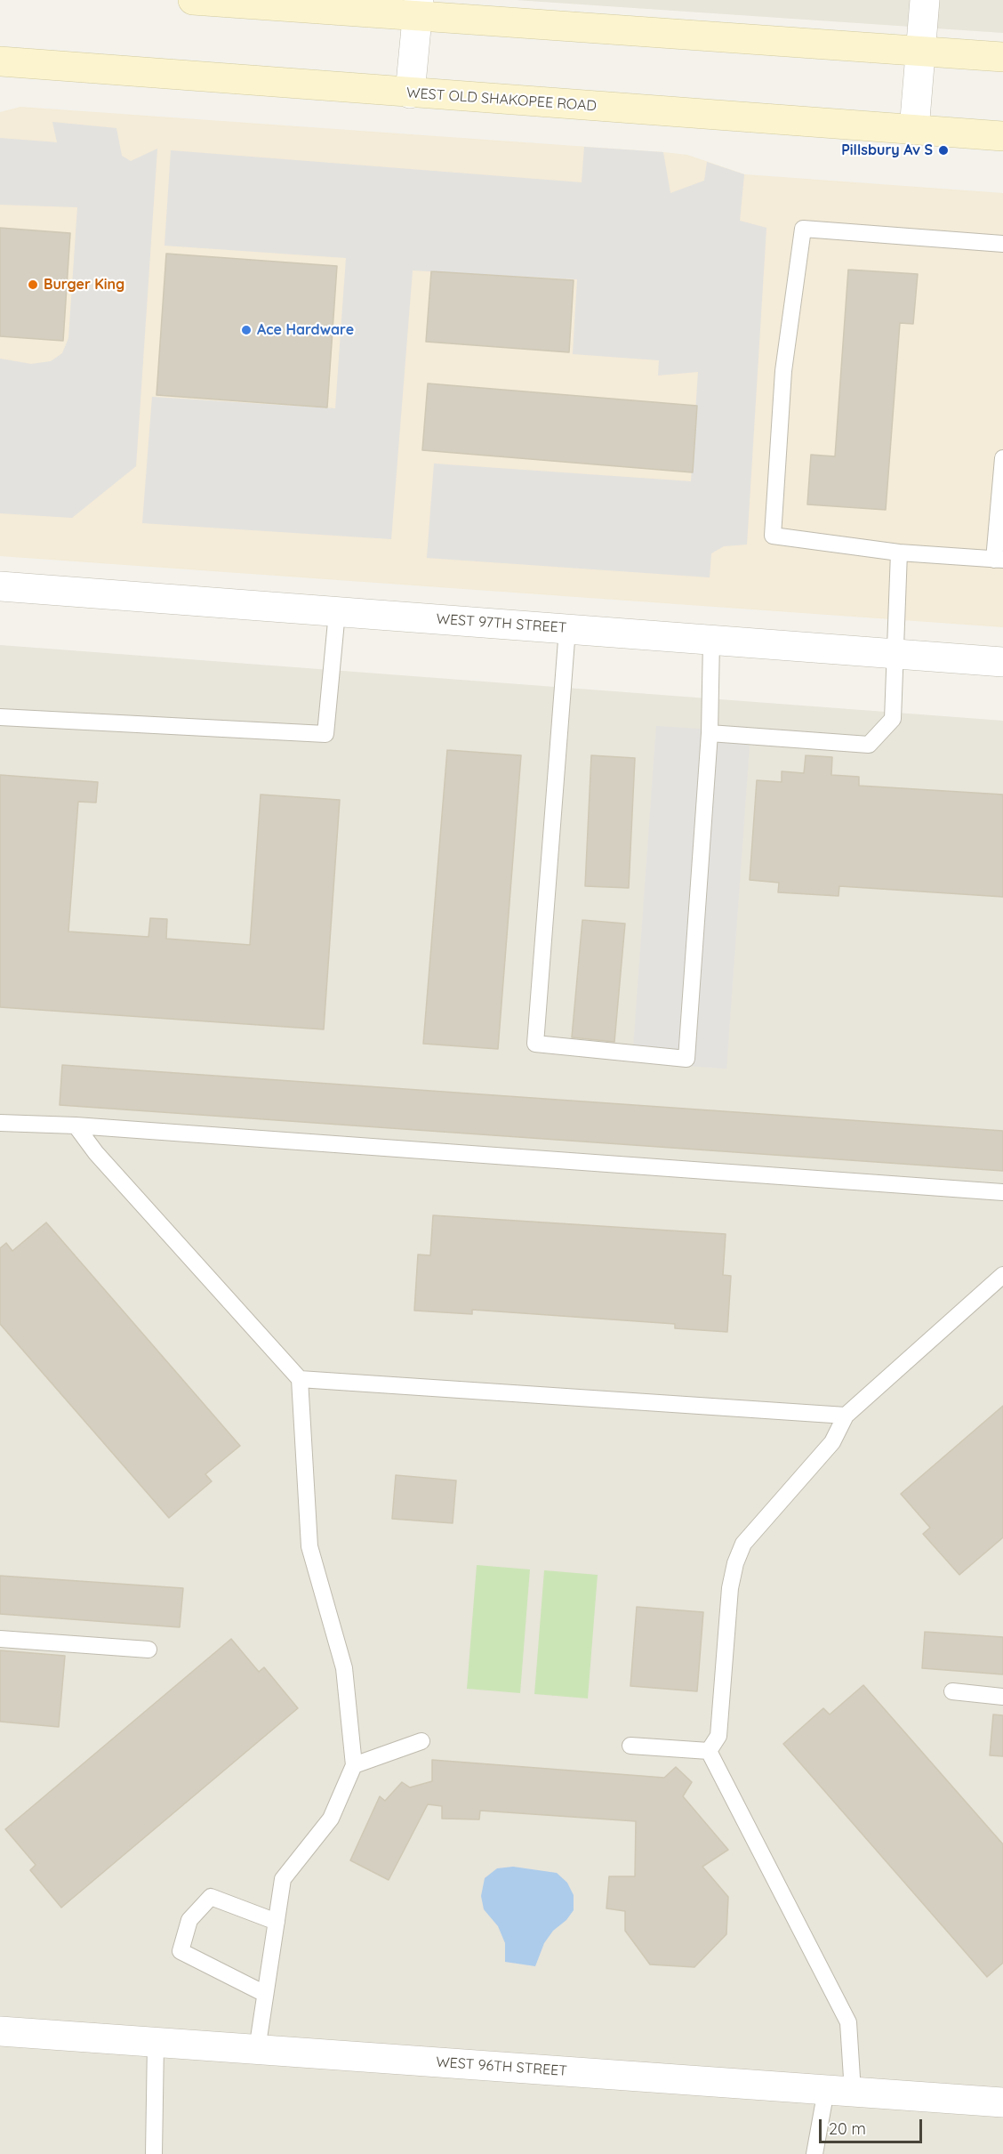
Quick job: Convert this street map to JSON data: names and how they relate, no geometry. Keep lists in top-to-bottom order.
{
  "streets": {
    "main road": ["WEST OLD SHAKOPEE ROAD"],
    "street": ["WEST 97TH STREET", "WEST 96TH STREET"]
  },
  "places": ["Pillsbury Av S", "Burger King", "Ace Hardware"],
  "scale_bar": "20 m"
}
